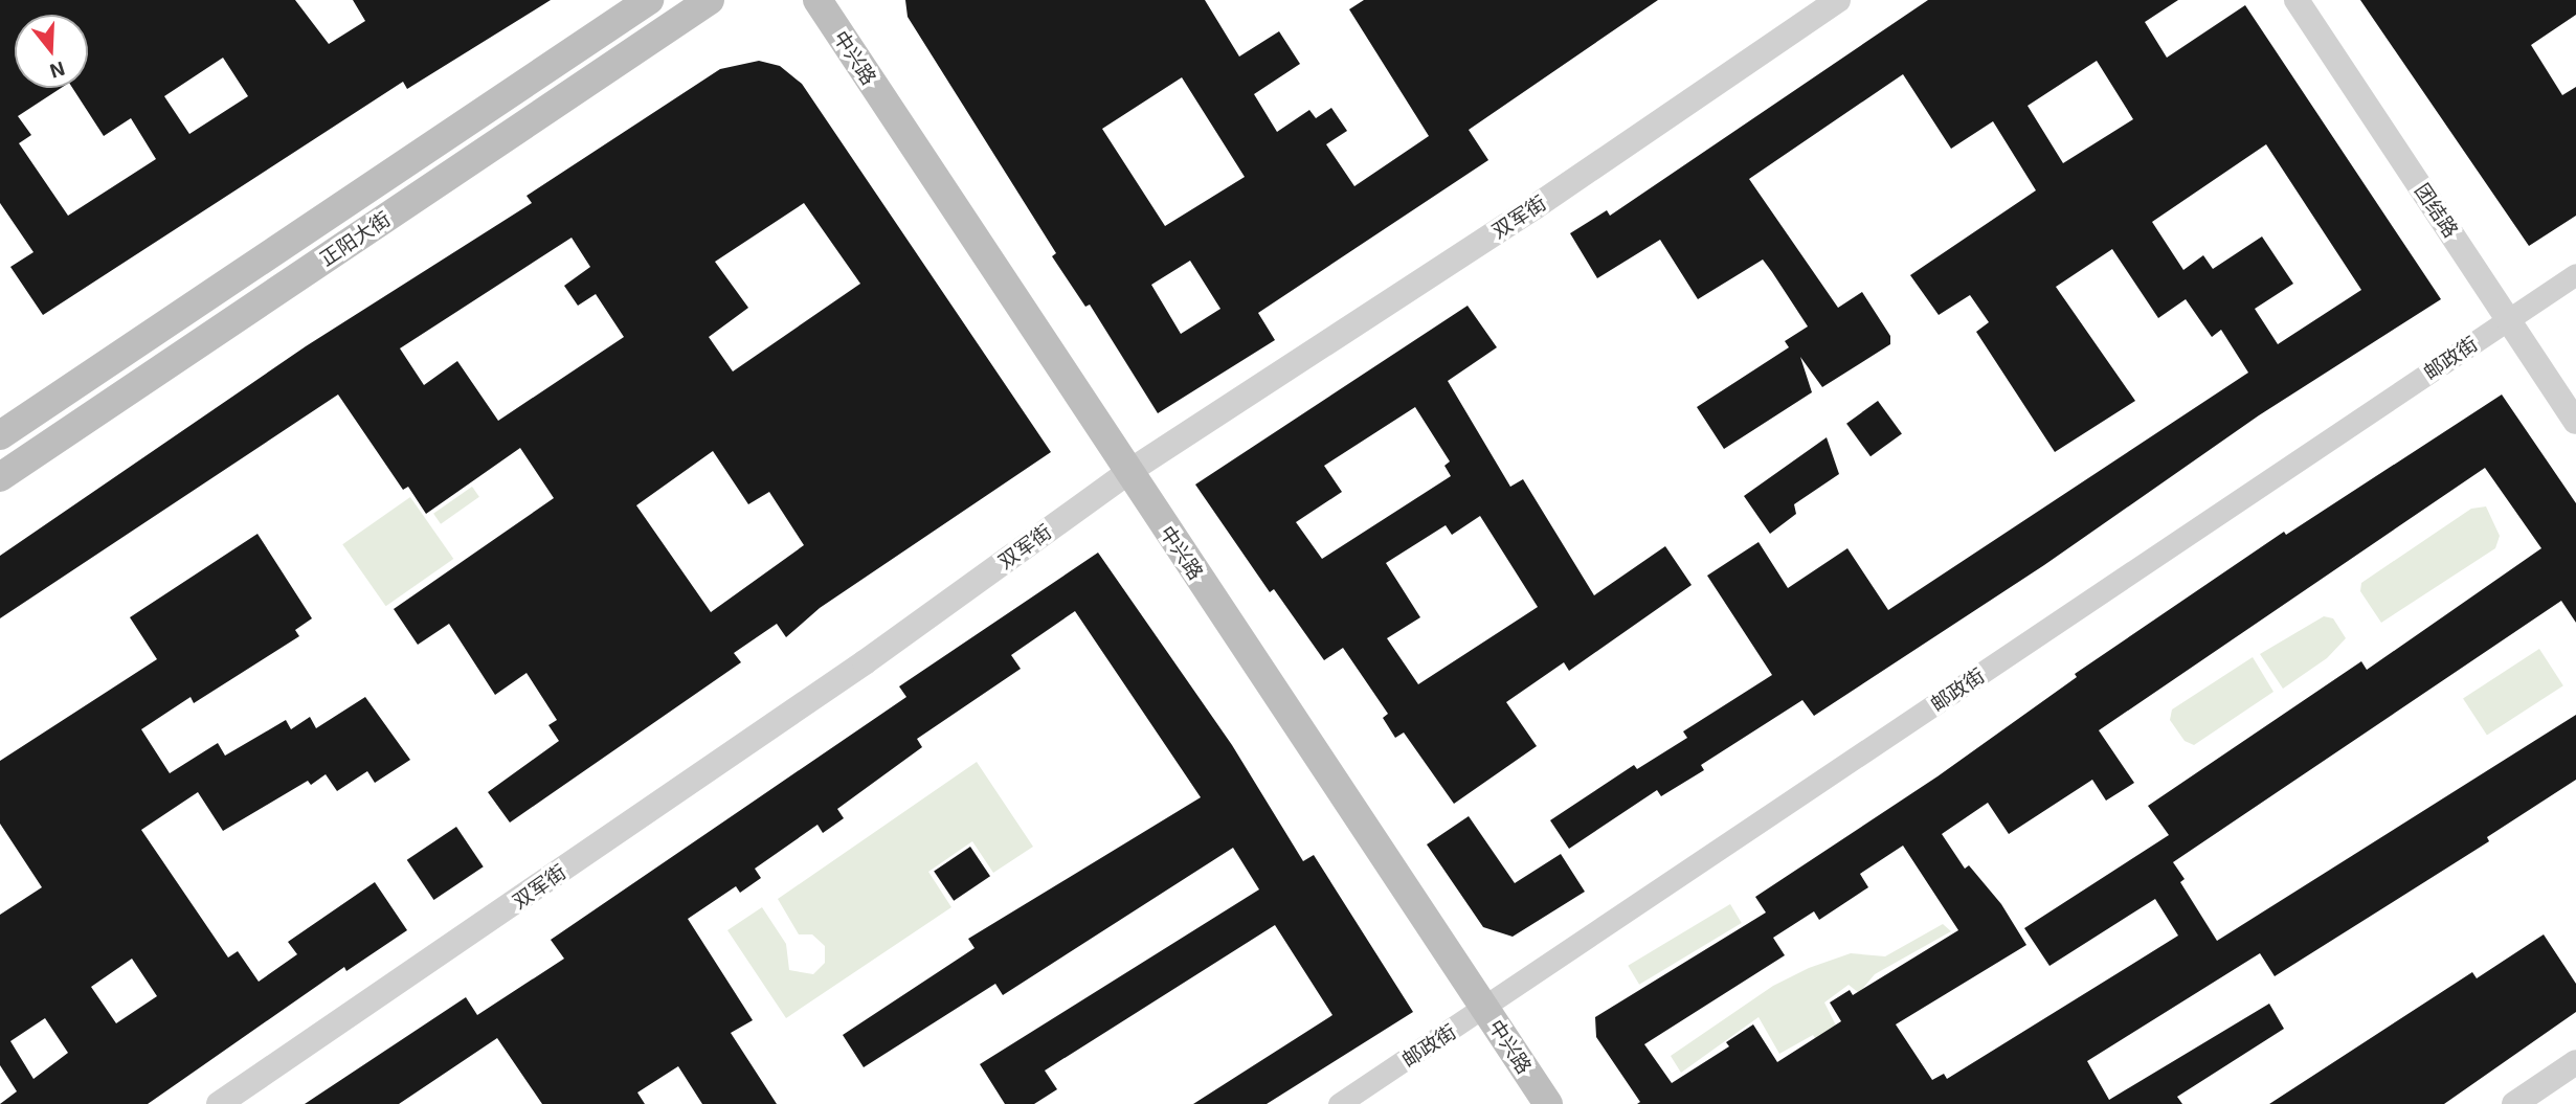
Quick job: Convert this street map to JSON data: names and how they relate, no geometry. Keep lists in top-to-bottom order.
{
  "streets": {
    "main road": ["中兴路", "正阳大街"],
    "street": ["团结路", "双军街", "邮政街"]
  },
  "crossings": [
    ["中兴路", "双军街"],
    ["中兴路", "邮政街"],
    ["团结路", "邮政街"]
  ],
  "north": "bottom"
}
